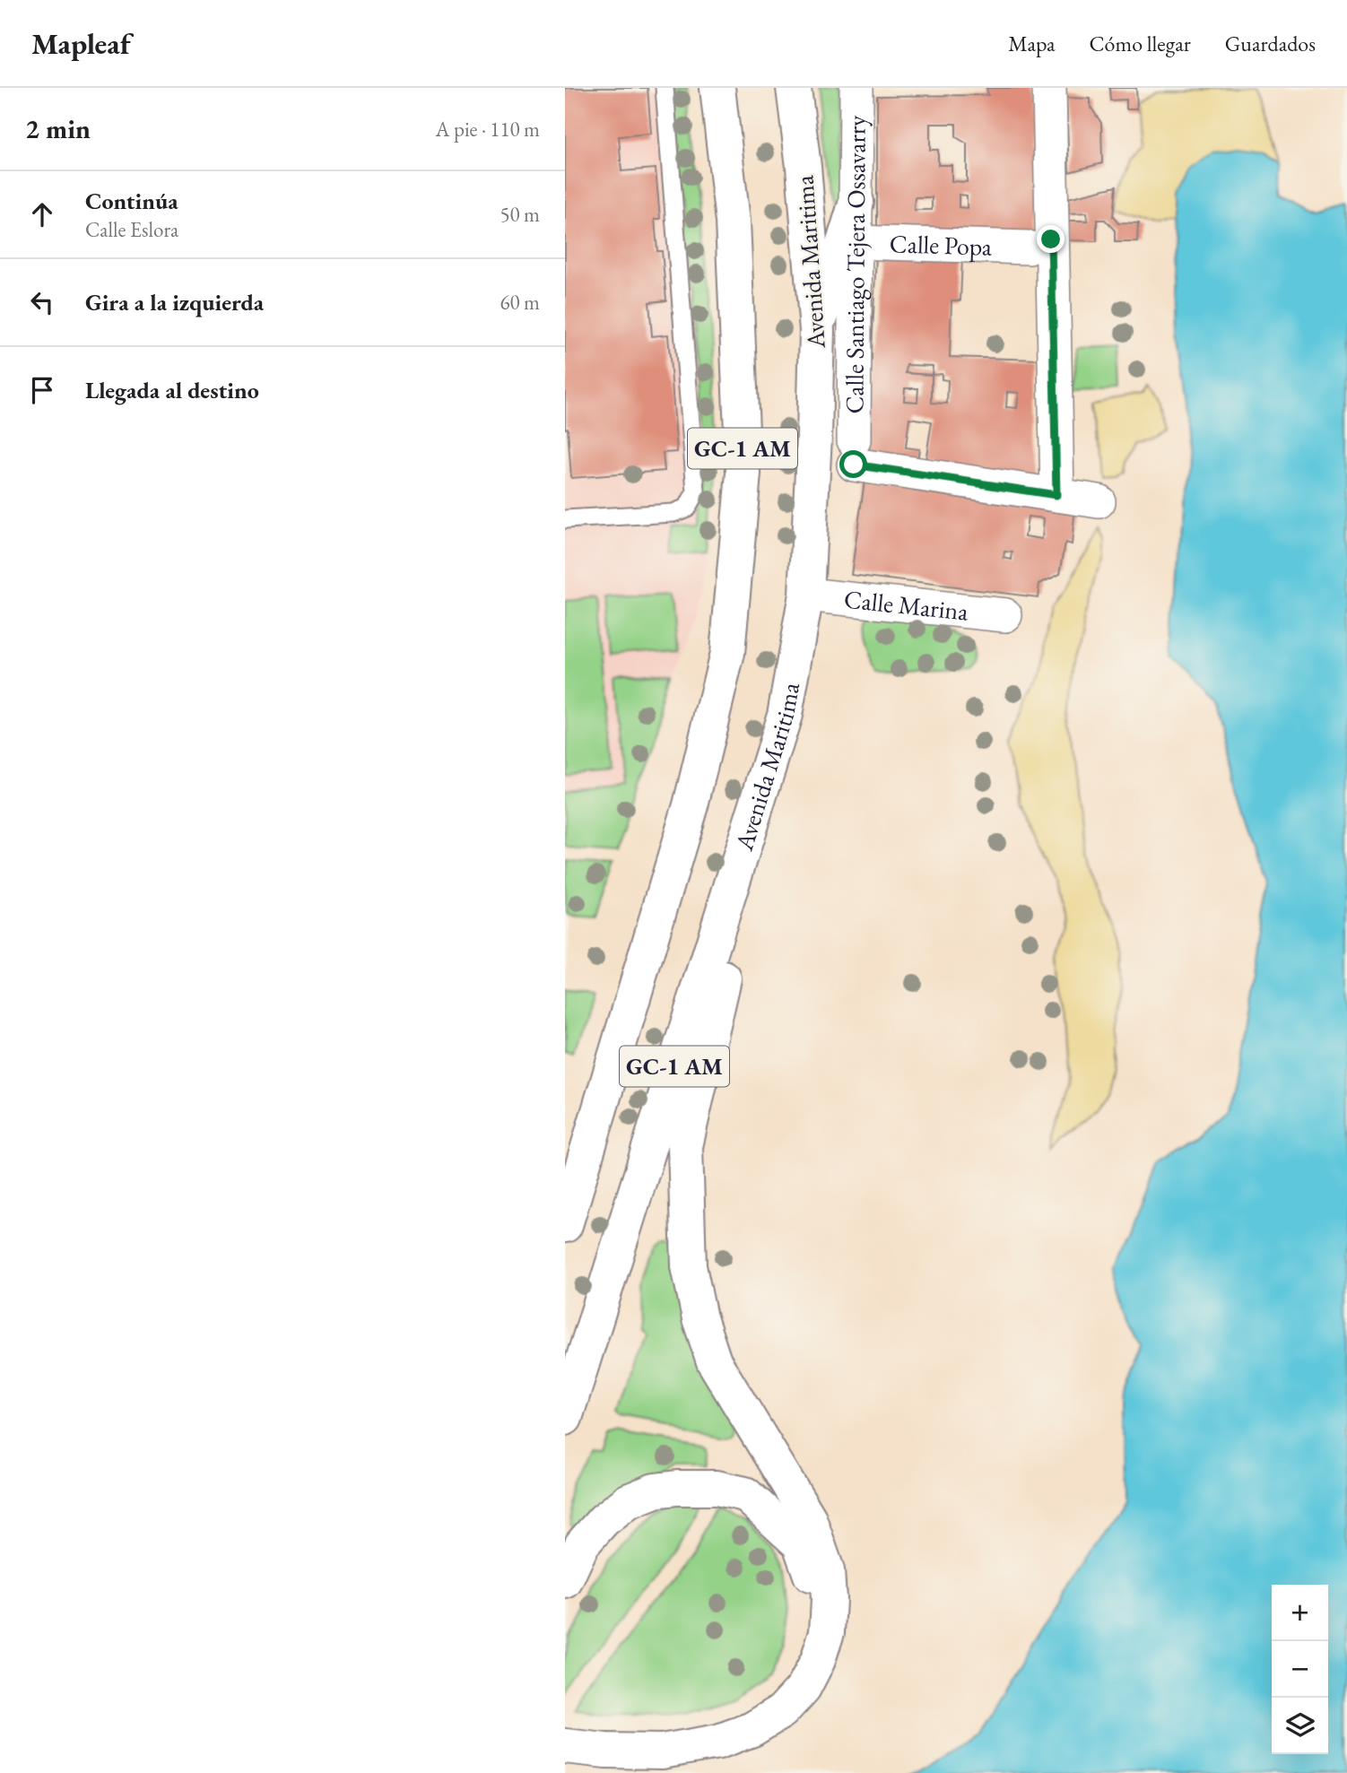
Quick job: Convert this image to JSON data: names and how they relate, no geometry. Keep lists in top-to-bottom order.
{
  "streets": {
    "highway": ["Avenida Maritima", "GC-1 AM"],
    "street": ["Calle Popa", "Calle Santiago Tejera Ossavarry", "Calle Marina"]
  },
  "crossings": [
    ["Calle Popa", "Calle Santiago Tejera Ossavarry"],
    ["Avenida Maritima", "Calle Marina"]
  ],
  "page": {
    "header": "Mapleaf",
    "nav": ["Mapa", "Cómo llegar", "Guardados"],
    "heading": ["2 min", "A pie · 110 m"],
    "list": [
      ["Continúa", "Calle Eslora", "50 m"],
      ["Gira a la izquierda", "60 m"],
      "Llegada al destino"
    ],
    "map_buttons": ["+", "−"]
  }
}
